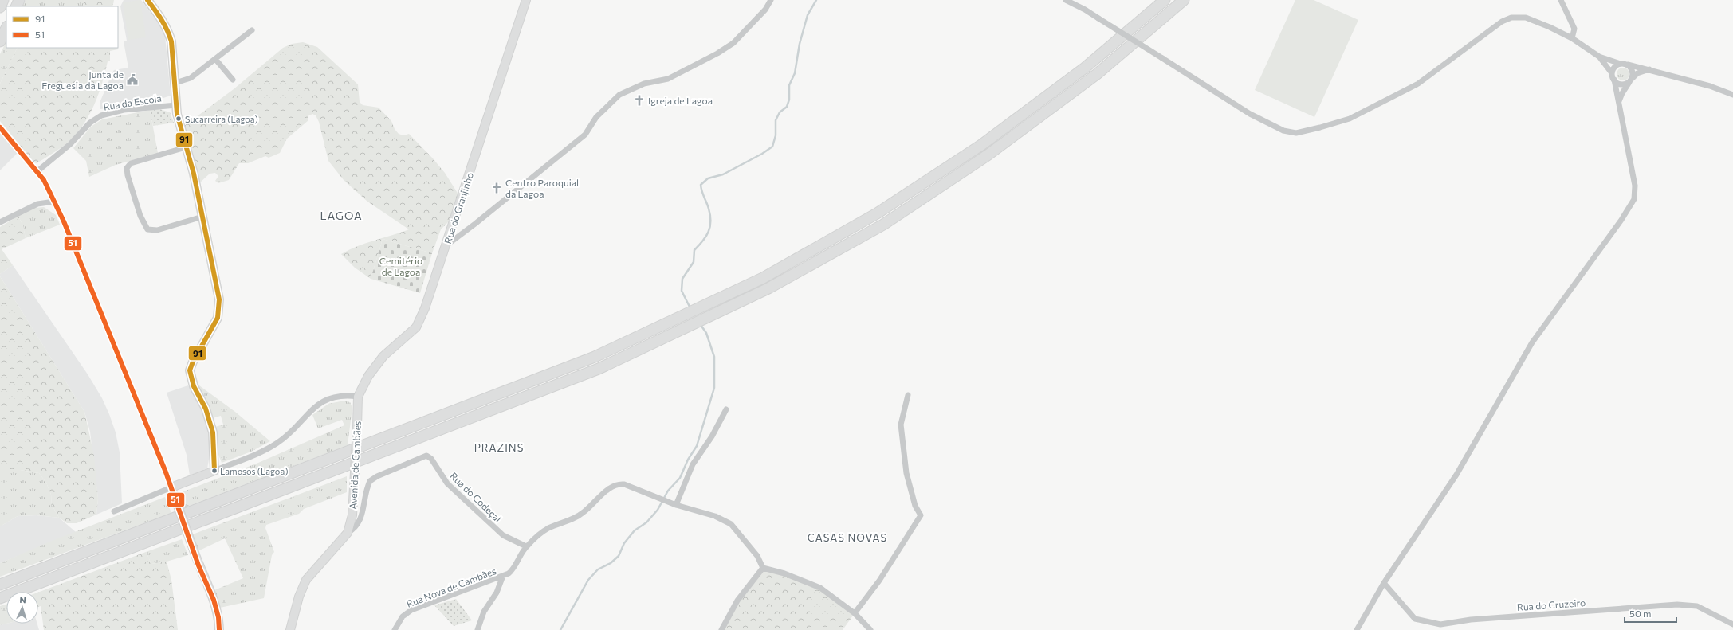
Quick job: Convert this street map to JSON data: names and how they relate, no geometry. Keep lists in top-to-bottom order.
{
  "streets": {
    "street": [
      "Rua da Escola",
      "Rua do Granjinho",
      "Avenida de Cambães",
      "Rua do Codeçal",
      "Rua Nova de Cambães",
      "Rua do Cruzeiro"
    ]
  },
  "crossings": [
    ["Rua do Granjinho", "Avenida de Cambães"],
    ["Avenida de Cambães", "Rua do Codeçal"]
  ],
  "districts": ["LAGOA", "PRAZINS", "CASAS NOVAS"],
  "parks": ["Cemitério de Lagoa"],
  "places": {
    "public building": ["Junta de Freguesia da Lagoa"],
    "church": ["Igreja de Lagoa", "Centro Paroquial da Lagoa"],
    "other": ["Sucarreira (Lagoa)", "Lamosos (Lagoa)"]
  },
  "lines": ["transit line 91", "transit line 51"],
  "legend": ["91", "51"],
  "scale_bar": "50 m",
  "north": "top"
}
